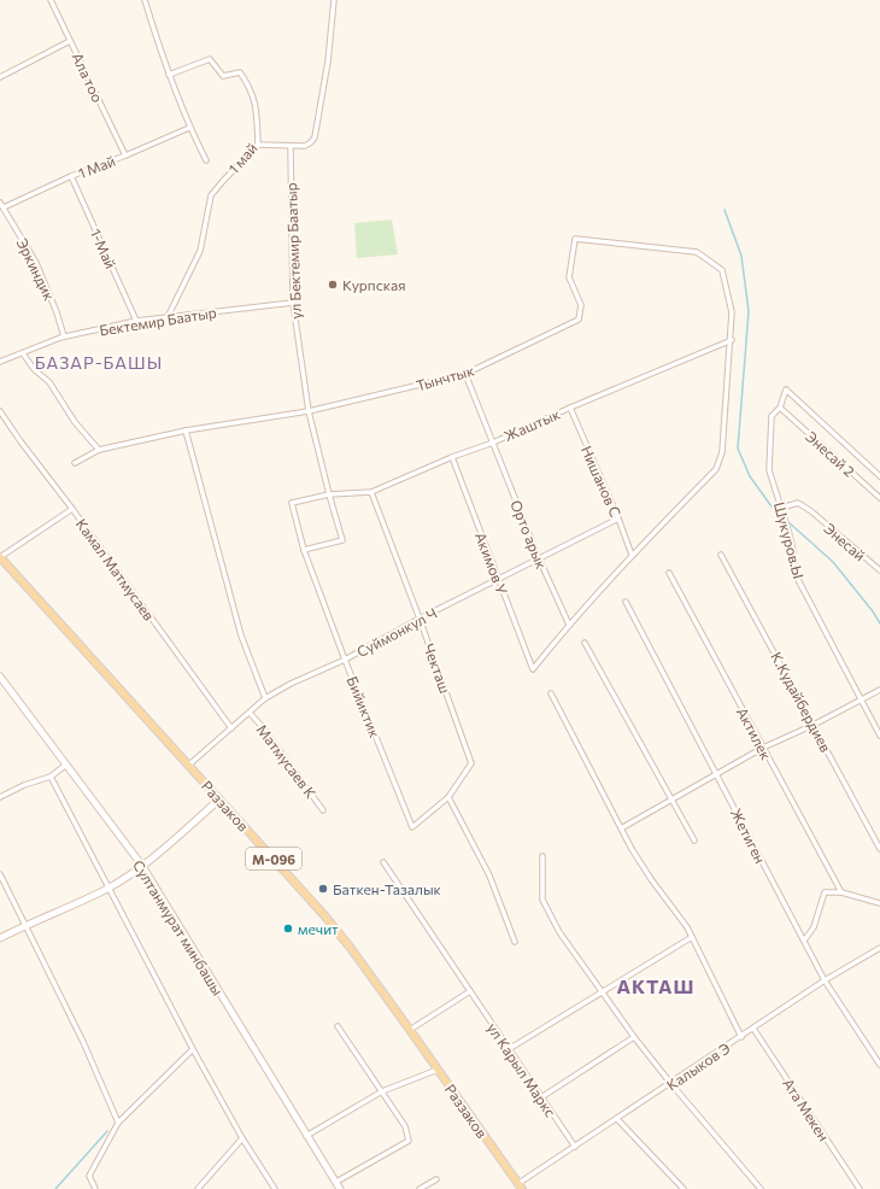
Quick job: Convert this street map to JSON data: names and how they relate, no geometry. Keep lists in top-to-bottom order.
{
  "streets": {
    "main road": ["Раззаков", "М-096"],
    "street": [
      "Ала тоо",
      "1 май",
      "1 Май",
      "1-Май",
      "ул Бектемир Баатыр",
      "Эркиндик",
      "Бектемир Баатыр",
      "Тынчтык",
      "Жаштык",
      "Энесай 2",
      "Нишанов С",
      "Орто арык",
      "Шукуров.Ы",
      "Энесай",
      "Акимов У",
      "Камал Матмусаев",
      "Суймонкул Ч",
      "Чекташ",
      "К.Кудайбердиев",
      "Бийиктик",
      "Актилек",
      "Матмусаев К",
      "Жетиген",
      "Султанмурат минбашы",
      "Калыков Э",
      "ул Карыл Маркс",
      "Ата Мекен"
    ]
  },
  "crossings": [
    ["Ала тоо", "1 Май"],
    ["1 май", "Бектемир Баатыр"],
    ["1 Май", "1-Май"],
    ["1 Май", "Эркиндик"],
    ["1-Май", "Бектемир Баатыр"],
    ["ул Бектемир Баатыр", "Бектемир Баатыр"],
    ["ул Бектемир Баатыр", "Тынчтык"],
    ["ул Бектемир Баатыр", "Жаштык"],
    ["ул Бектемир Баатыр", "Бийиктик"],
    ["Эркиндик", "Бектемир Баатыр"],
    ["Тынчтык", "Жаштык"],
    ["Тынчтык", "Орто арык"],
    ["Жаштык", "Нишанов С"],
    ["Жаштык", "Орто арык"],
    ["Жаштык", "Акимов У"],
    ["Жаштык", "Чекташ"],
    ["Жаштык", "Бийиктик"],
    ["Энесай 2", "Шукуров.Ы"],
    ["Нишанов С", "Суймонкул Ч"],
    ["Орто арык", "Акимов У"],
    ["Орто арык", "Суймонкул Ч"],
    ["Шукуров.Ы", "Энесай"],
    ["Акимов У", "Суймонкул Ч"],
    ["Камал Матмусаев", "Суймонкул Ч"],
    ["Суймонкул Ч", "Чекташ"],
    ["Суймонкул Ч", "Бийиктик"],
    ["Суймонкул Ч", "Матмусаев К"],
    ["Суймонкул Ч", "Раззаков"],
    ["Чекташ", "Бийиктик"],
    ["Раззаков", "Калыков Э"],
    ["Жетиген", "Калыков Э"],
    ["Калыков Э", "ул Карыл Маркс"],
    ["Калыков Э", "Ата Мекен"]
  ],
  "districts": ["БАЗАР-БАШЫ", "АКТАШ"],
  "places": ["Курпская", "Баткен-Тазалык", "мечит"]
}
